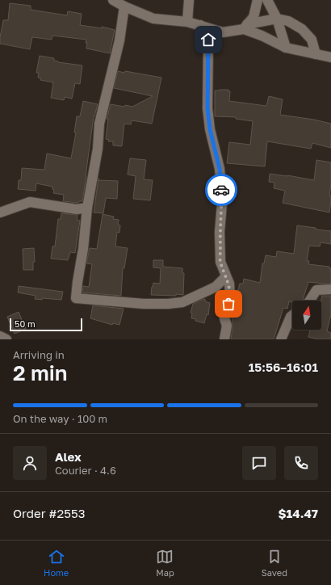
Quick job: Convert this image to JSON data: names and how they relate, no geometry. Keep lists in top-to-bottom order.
{
  "scale_bar": "50 m",
  "north": "top",
  "page": {
    "scale": "50 m",
    "heading": ["2 min", "Arriving in", "15:56–16:01"],
    "panel": [
      "Alex",
      "Courier · 4.6",
      "Order #2553",
      "$14.47"
    ],
    "bar": "On the way · 100 m",
    "tabs": ["Home", "Map", "Saved"]
  }
}
